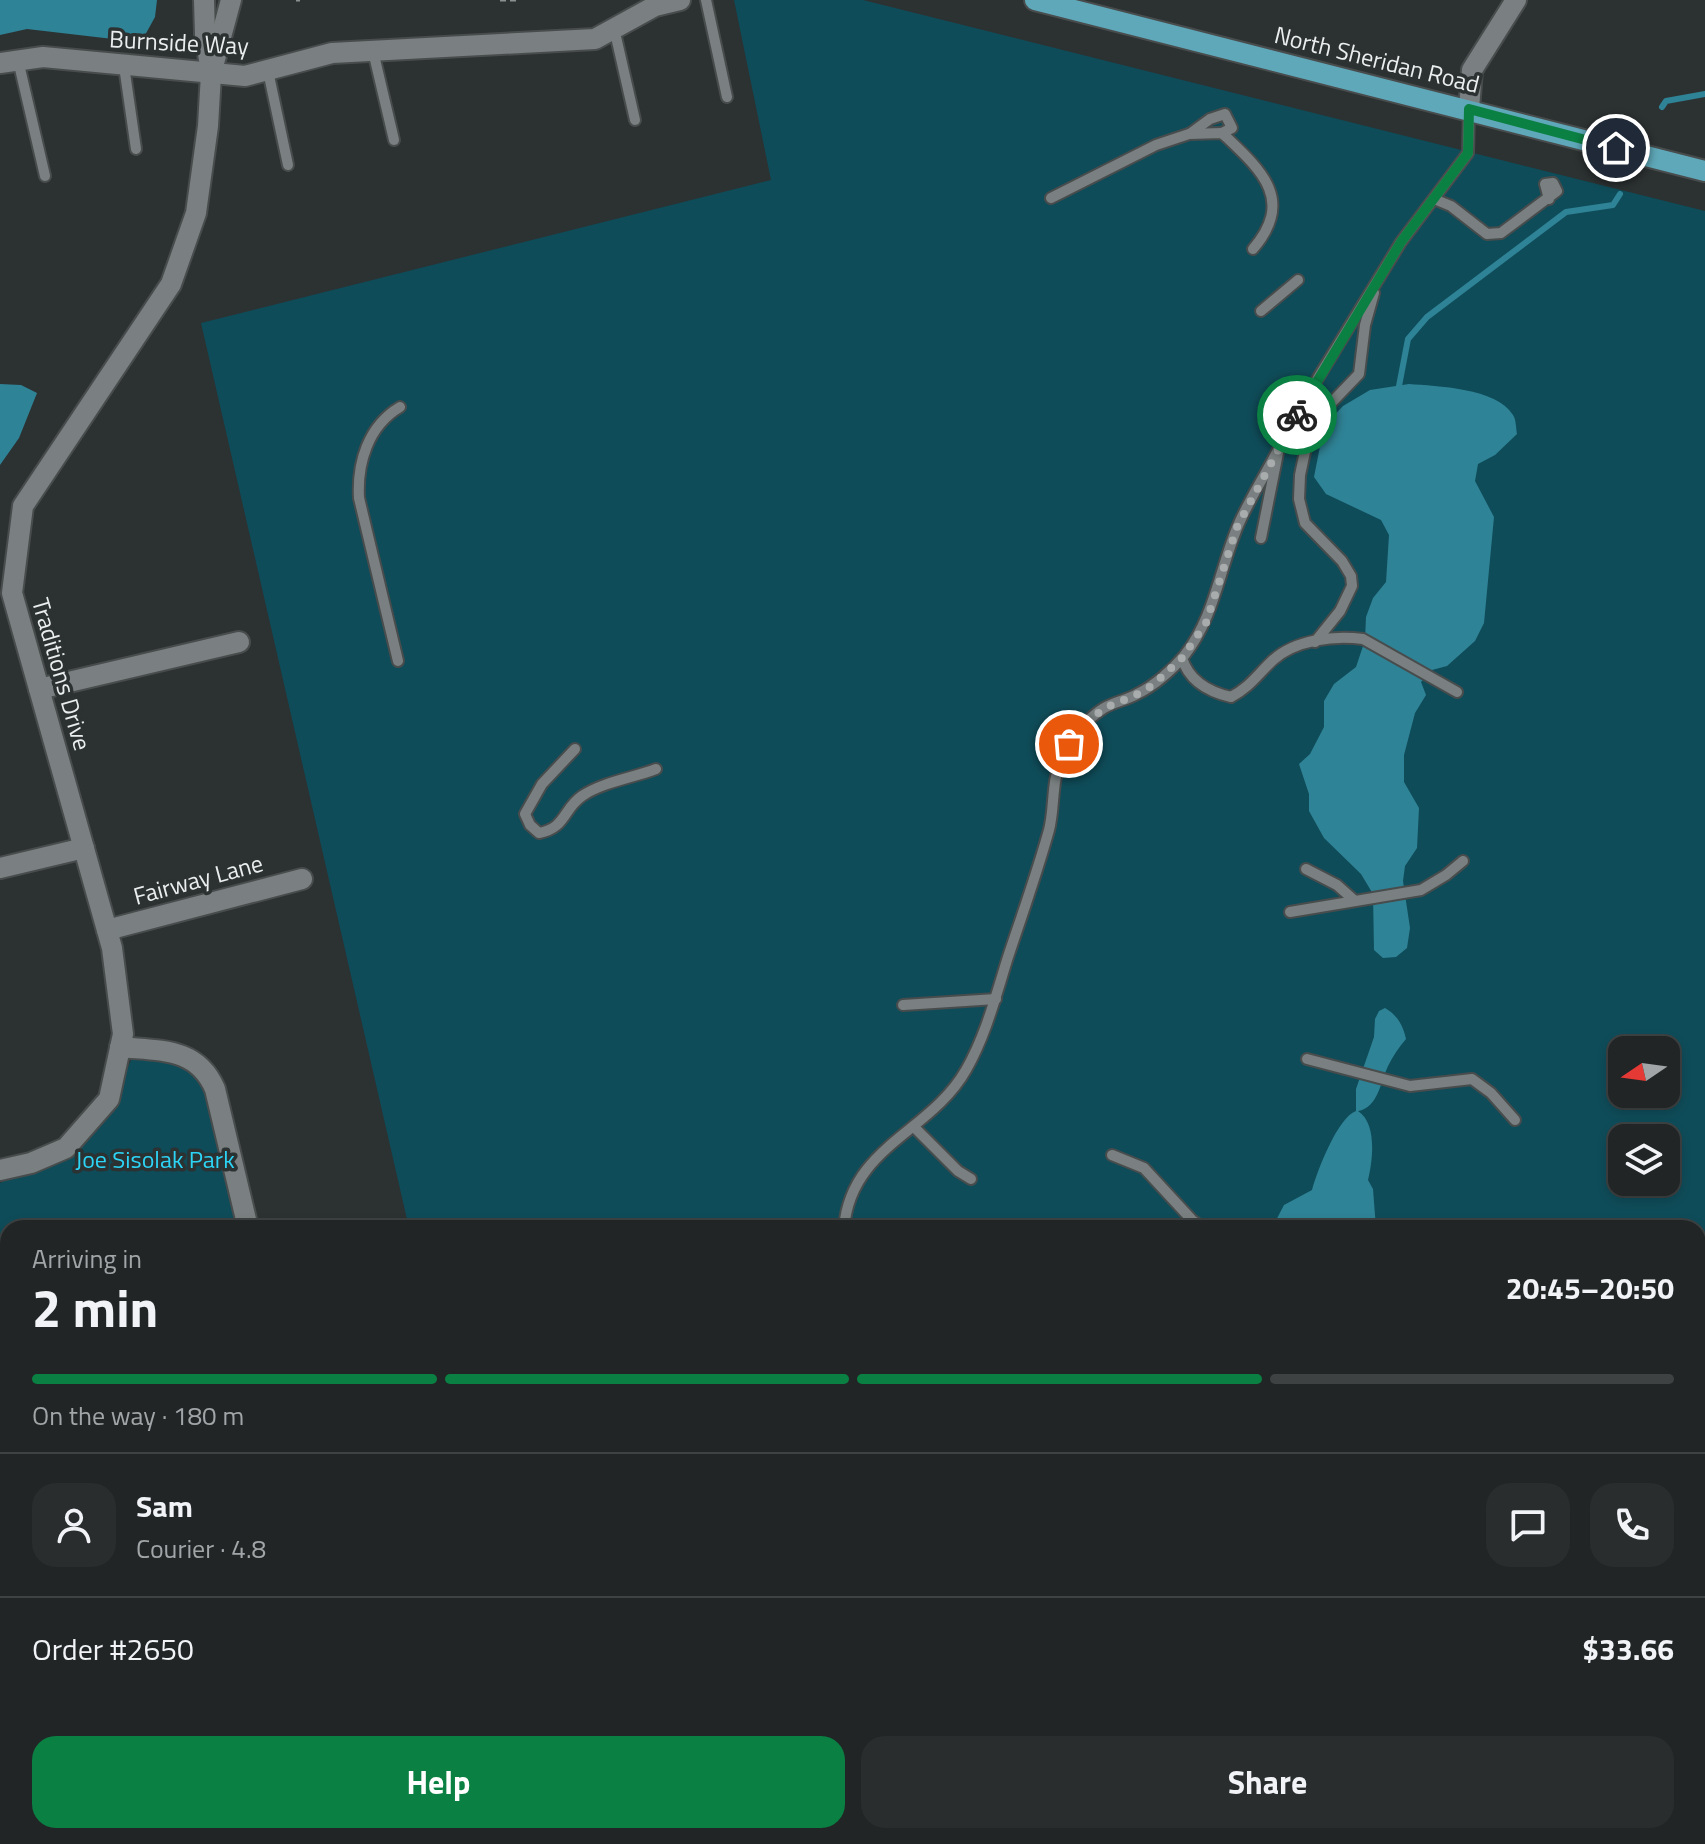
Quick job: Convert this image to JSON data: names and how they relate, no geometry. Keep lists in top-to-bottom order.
{
  "streets": {
    "main road": ["North Sheridan Road"],
    "street": ["Burnside Way", "Traditions Drive", "Fairway Lane"]
  },
  "crossings": [
    ["Burnside Way", "Traditions Drive"],
    ["Traditions Drive", "Fairway Lane"]
  ],
  "parks": ["Joe Sisolak Park"],
  "north": "left",
  "page": {
    "heading": ["2 min", "Arriving in", "20:45–20:50"],
    "panel": [
      "Sam",
      "Courier · 4.8",
      "Order #2650",
      "$33.66"
    ],
    "bar": "On the way · 180 m",
    "buttons": ["Help", "Share"]
  }
}
